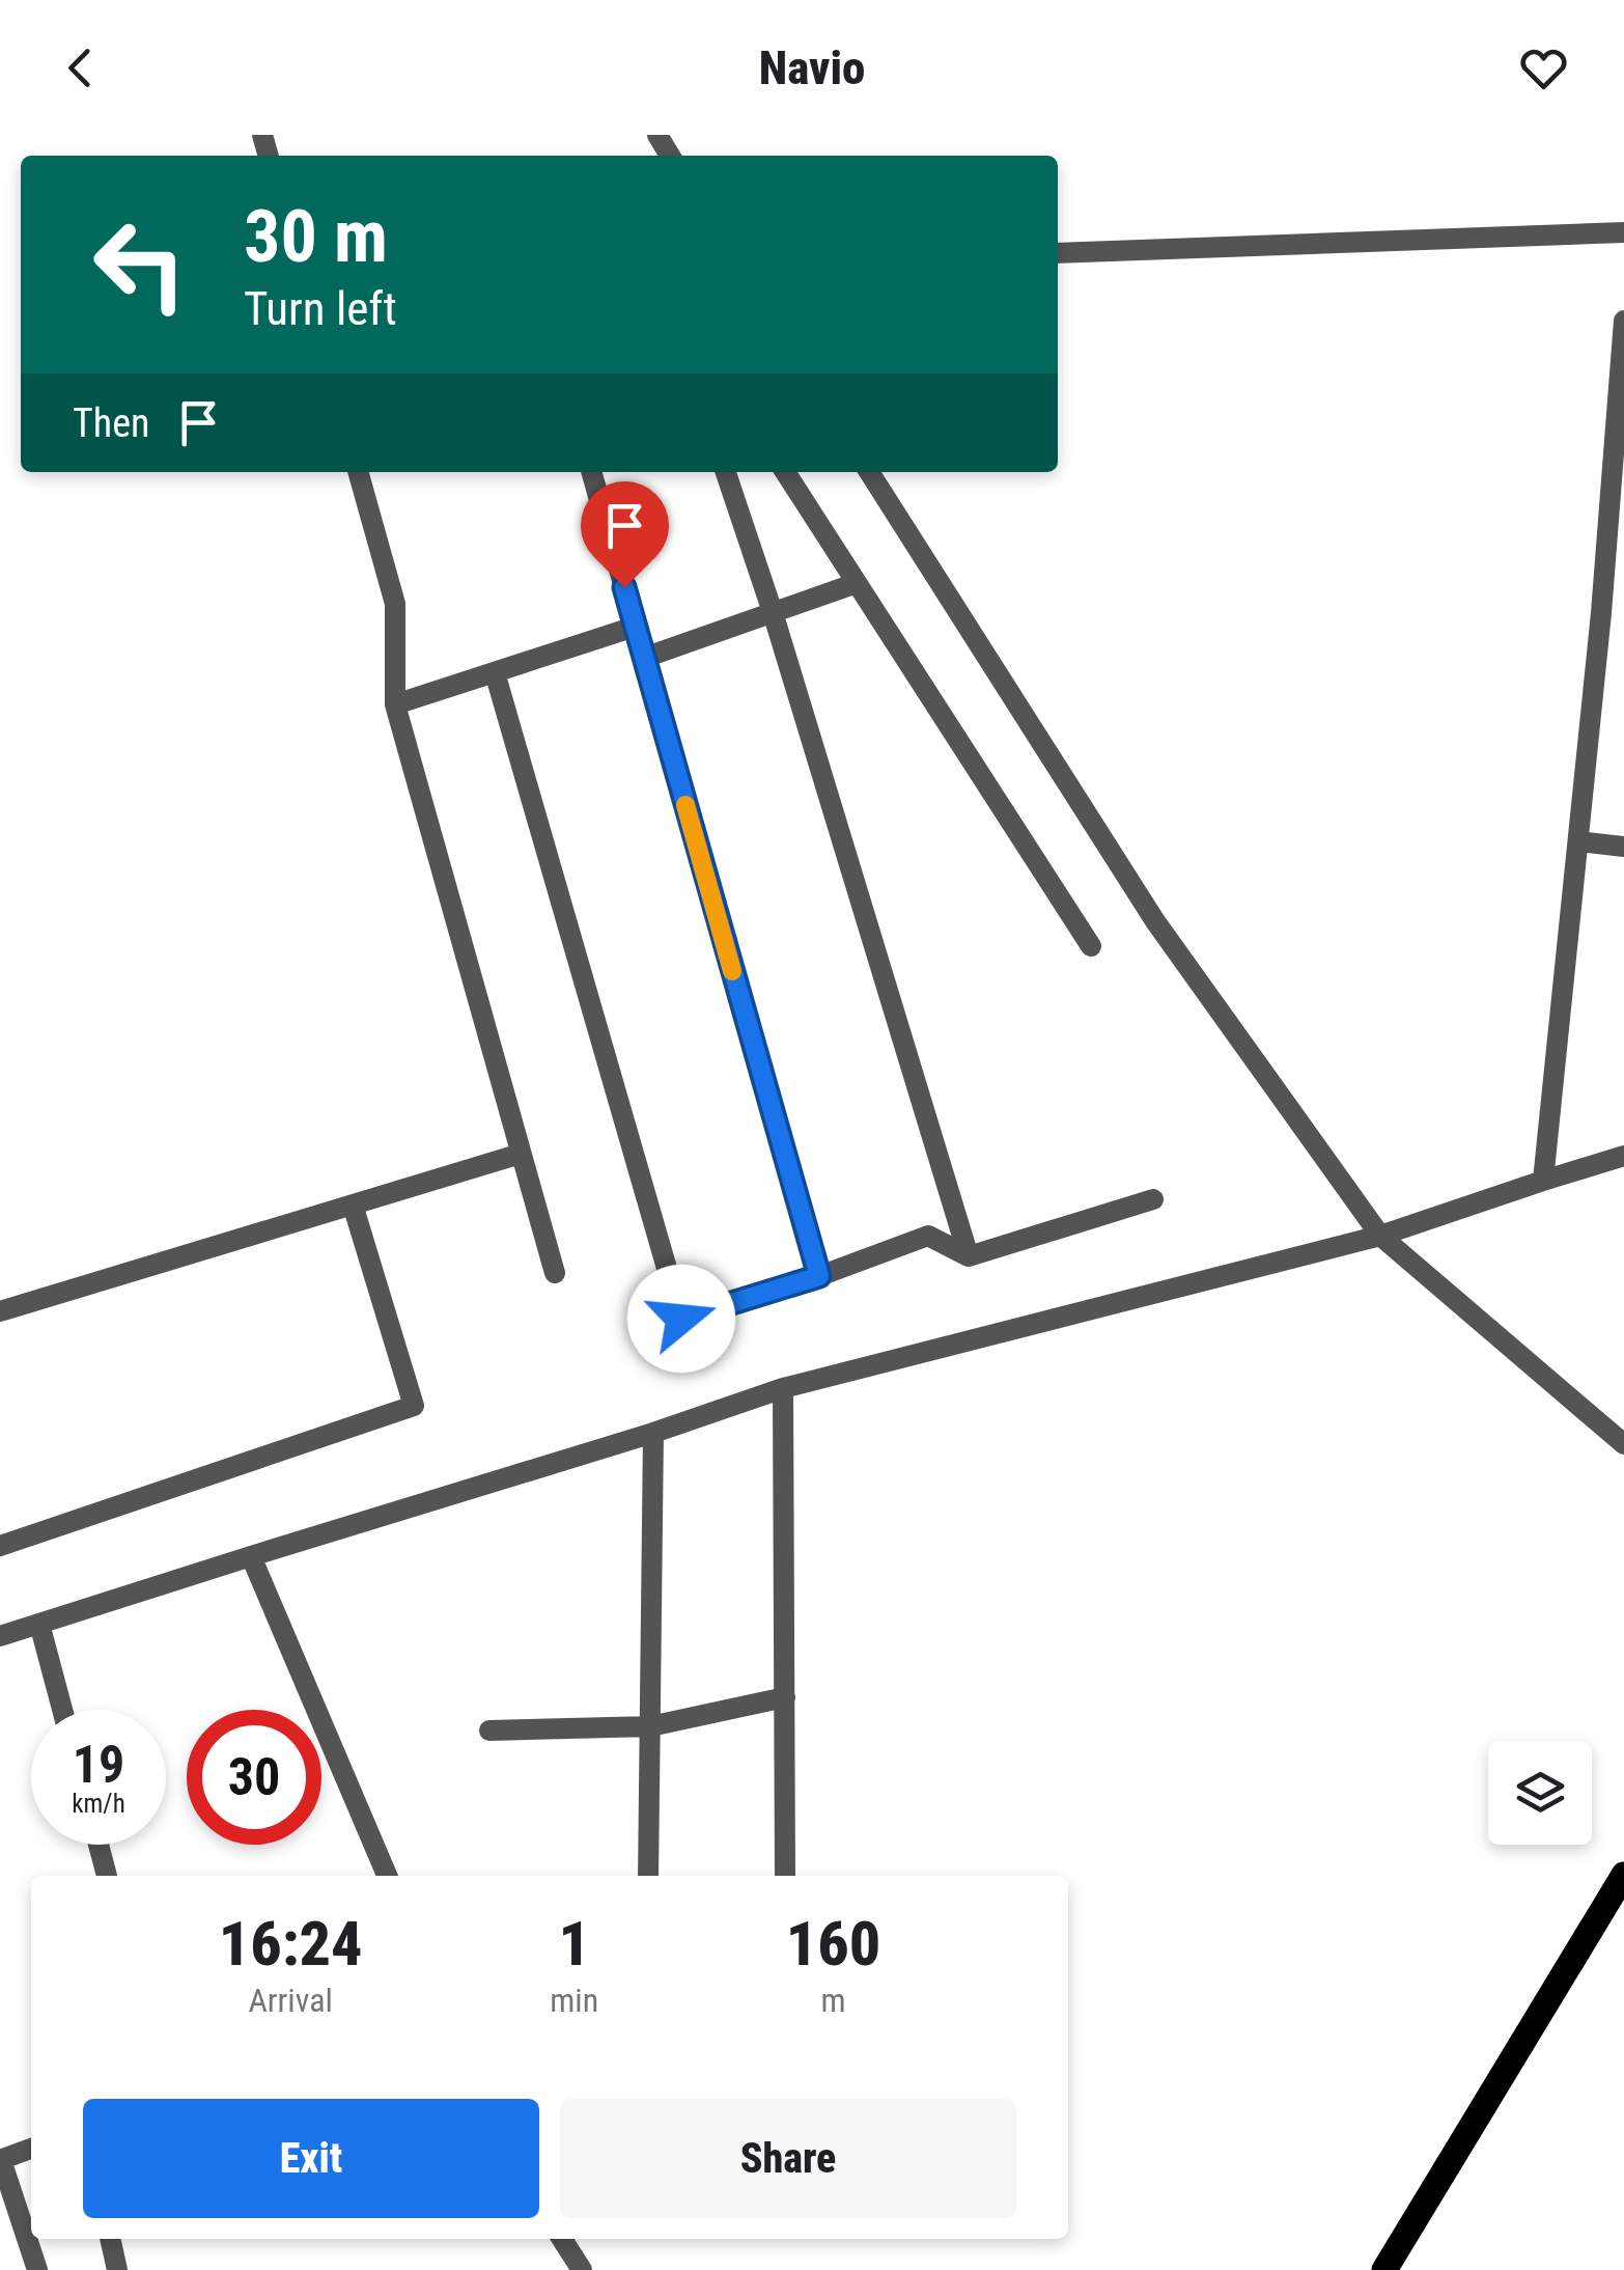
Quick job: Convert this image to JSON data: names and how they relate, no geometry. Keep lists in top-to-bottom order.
{
  "page": {
    "header": "Navio",
    "turn": ["30 m", "Turn left"],
    "then": "Then",
    "speed": "19 km/h",
    "limit": "30",
    "eta": [
      "16:24",
      "Arrival",
      "1",
      "min",
      "160",
      "m"
    ],
    "buttons": ["Exit", "Share"]
  }
}
